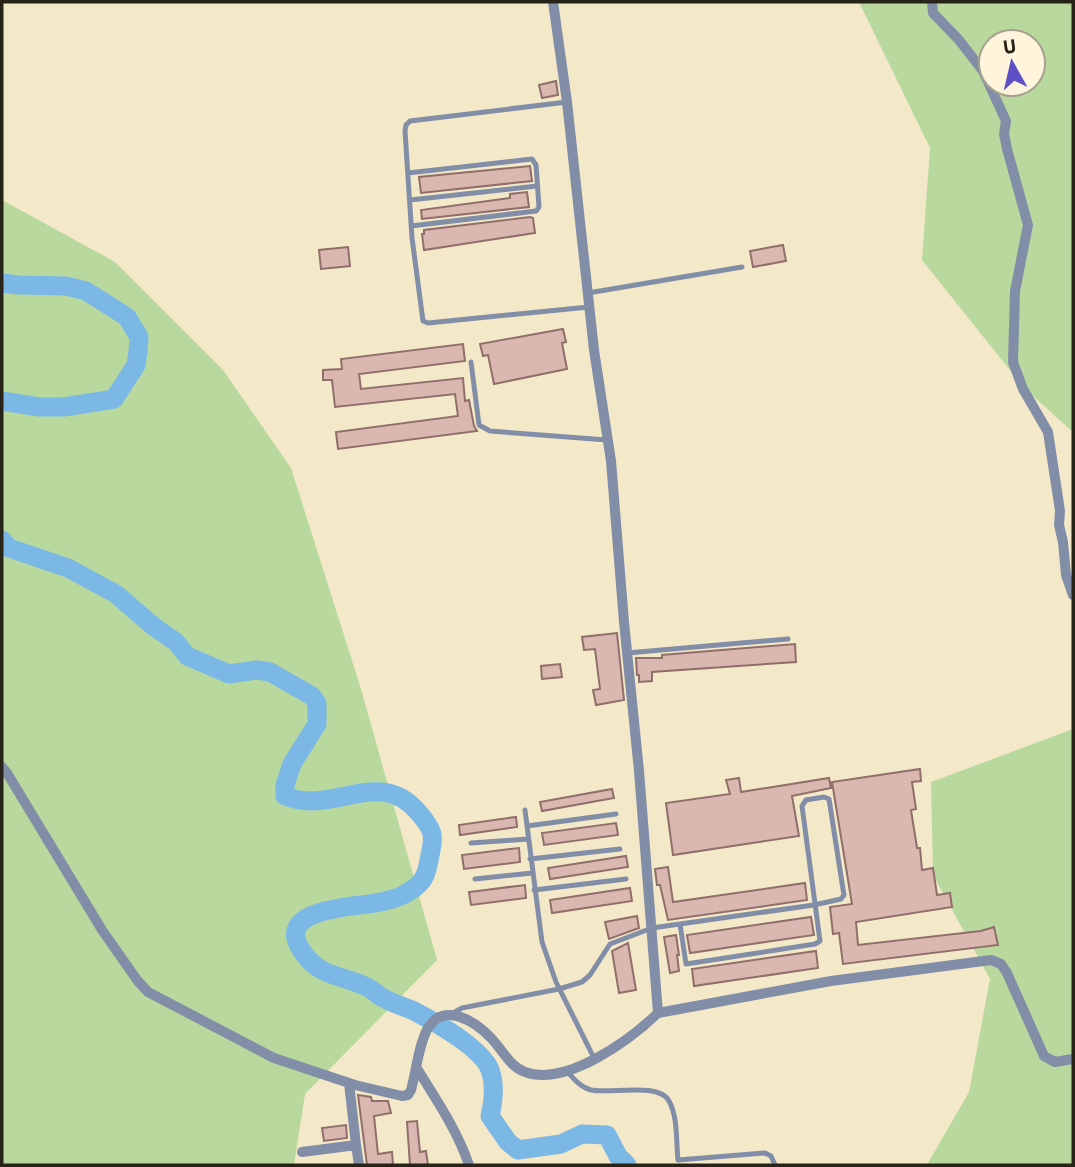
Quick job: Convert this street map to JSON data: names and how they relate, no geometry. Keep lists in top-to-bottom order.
{
  "north": "top"
}
